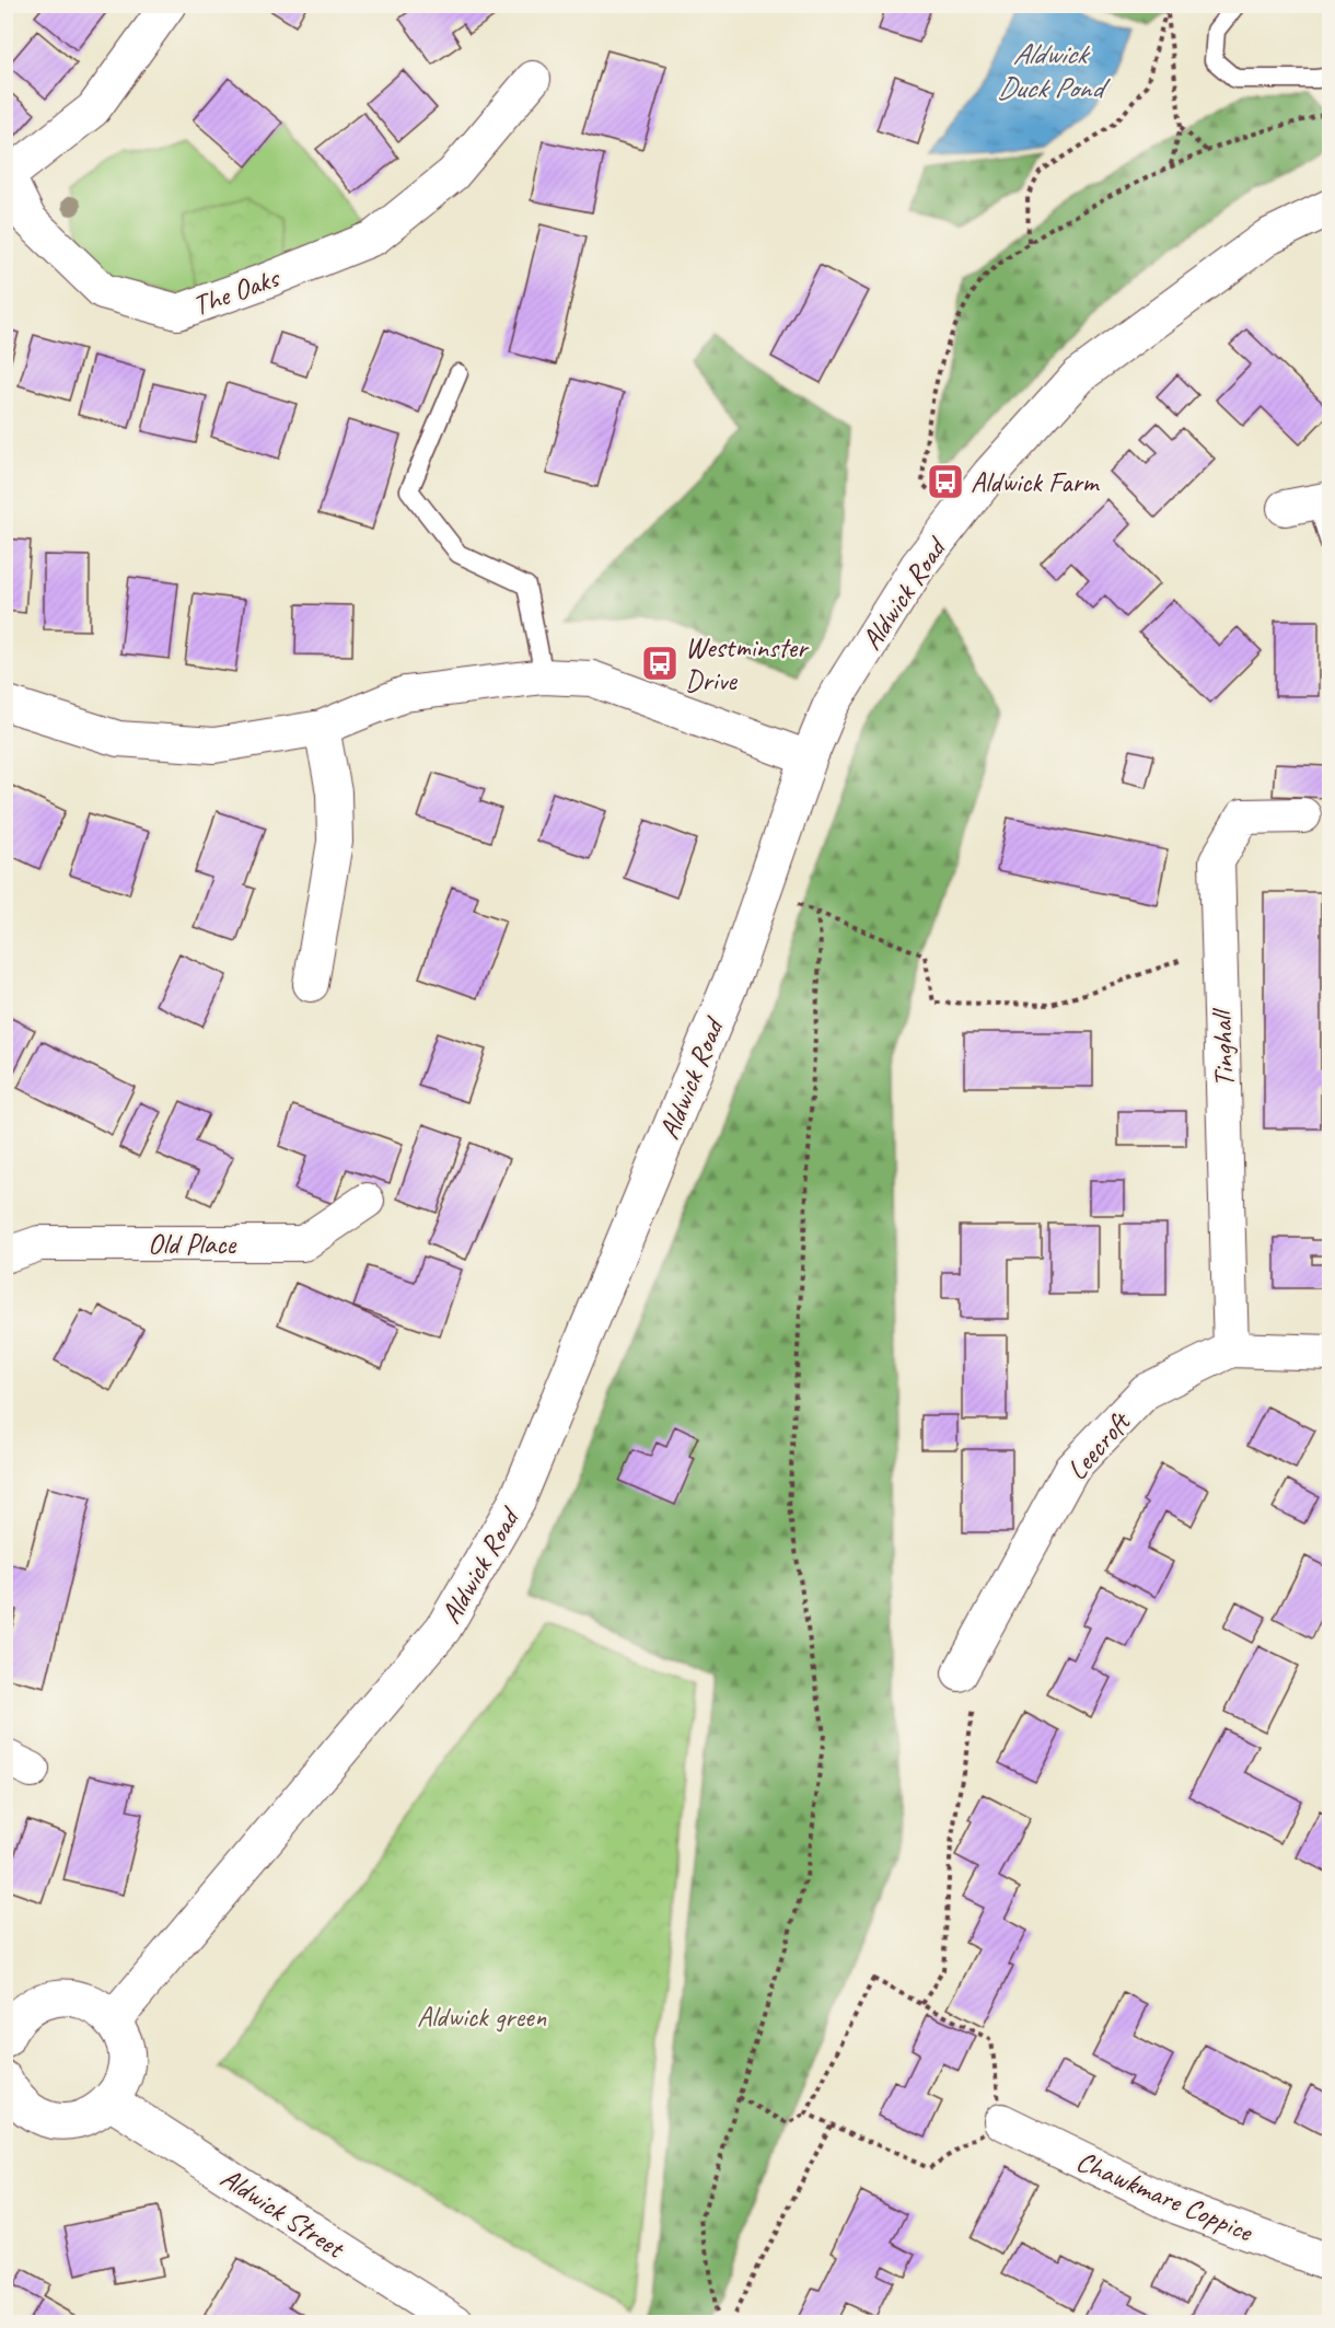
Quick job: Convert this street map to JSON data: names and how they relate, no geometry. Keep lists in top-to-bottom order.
{
  "streets": {
    "street": [
      "The Oaks",
      "Aldwick Road",
      "Tinghall",
      "Old Place",
      "Leecroft",
      "Chawkmare Coppice",
      "Aldwick Street"
    ]
  },
  "crossings": [
    ["Tinghall", "Leecroft"]
  ],
  "water": ["Aldwick Duck Pond"],
  "parks": ["Aldwick green"],
  "places": {
    "bus stop": ["Aldwick Farm", "Westminster Drive"]
  }
}
